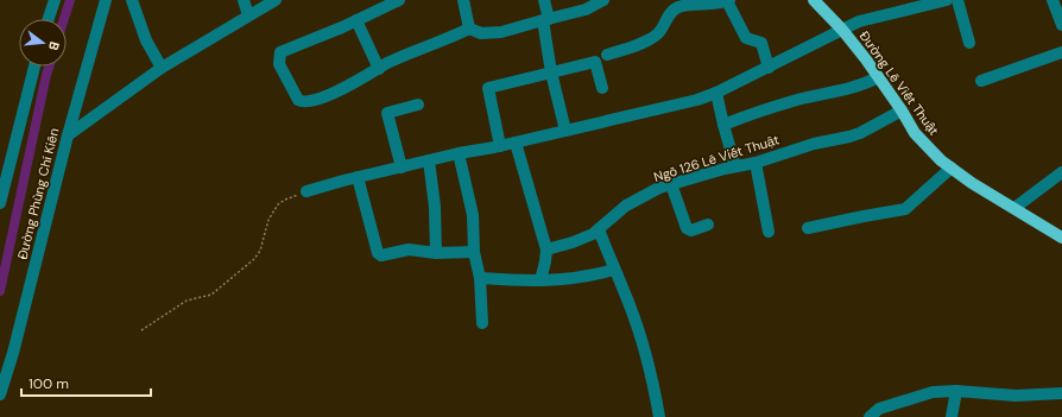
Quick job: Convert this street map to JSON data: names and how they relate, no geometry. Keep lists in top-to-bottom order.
{
  "streets": {
    "main road": ["Đường Lê Viết Thuật"],
    "street": ["Ngõ 126 Lê Viết Thuật", "Đường Phùng Chí Kiên"]
  },
  "crossings": [
    ["Đường Lê Viết Thuật", "Ngõ 126 Lê Viết Thuật"]
  ],
  "scale_bar": "100 m",
  "north": "right"
}
